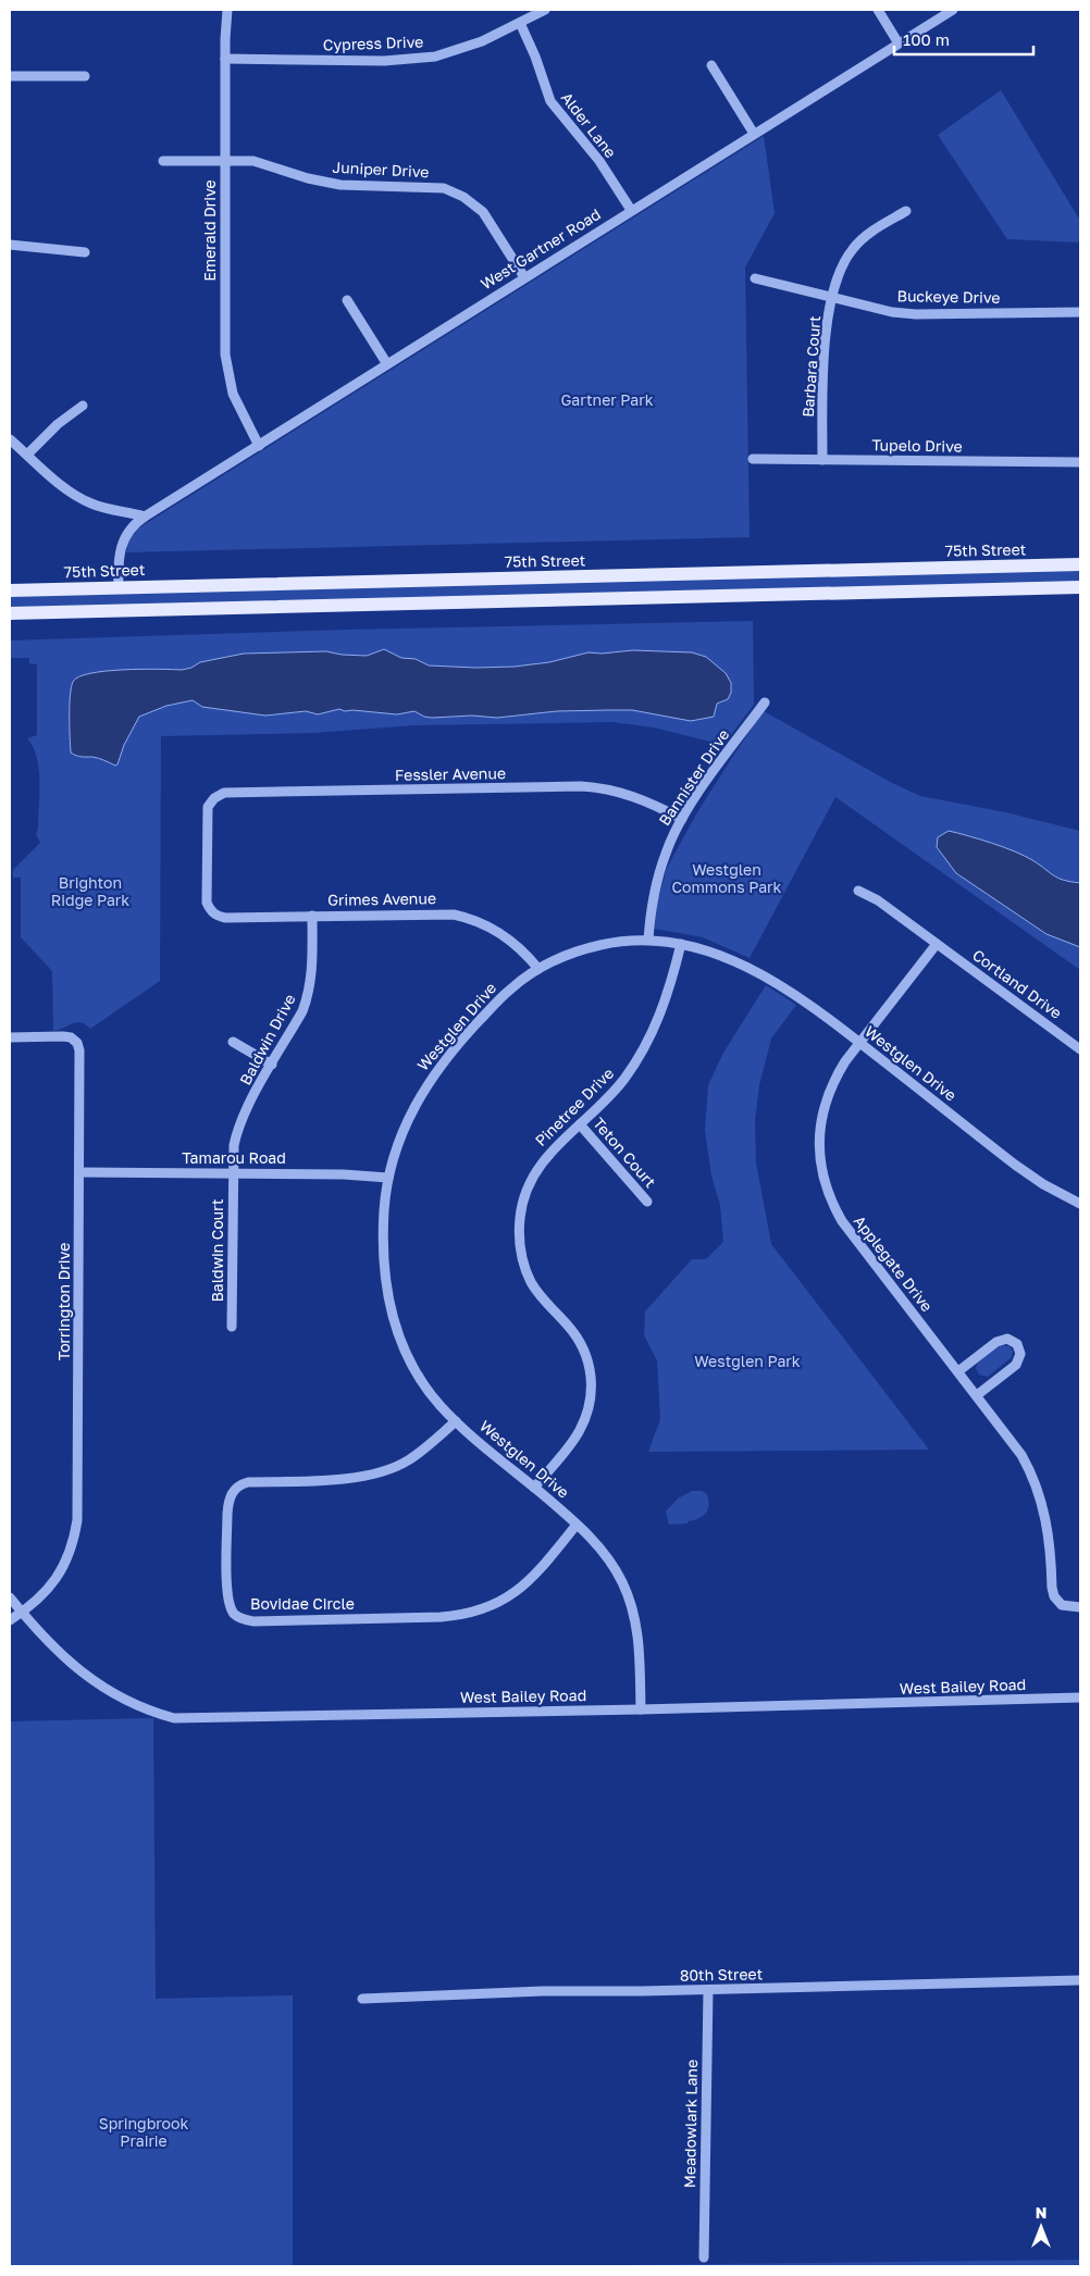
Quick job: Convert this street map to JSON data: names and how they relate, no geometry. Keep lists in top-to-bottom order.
{
  "streets": {
    "main road": ["75th Street"],
    "street": [
      "Cypress Drive",
      "Alder Lane",
      "Juniper Drive",
      "Emerald Drive",
      "West Gartner Road",
      "Buckeye Drive",
      "Barbara Court",
      "Tupelo Drive",
      "Fessler Avenue",
      "Bannister Drive",
      "Grimes Avenue",
      "Cortland Drive",
      "Westglen Drive",
      "Baldwin Drive",
      "Pinetree Drive",
      "Teton Court",
      "Tamarou Road",
      "Baldwin Court",
      "Applegate Drive",
      "Torrington Drive",
      "Bovidae Circle",
      "West Bailey Road",
      "80th Street",
      "Meadowlark Lane"
    ]
  },
  "crossings": [
    ["Cypress Drive", "Alder Lane"],
    ["Cypress Drive", "Emerald Drive"],
    ["Alder Lane", "West Gartner Road"],
    ["Juniper Drive", "Emerald Drive"],
    ["Juniper Drive", "West Gartner Road"],
    ["Emerald Drive", "West Gartner Road"],
    ["West Gartner Road", "75th Street"],
    ["Buckeye Drive", "Barbara Court"],
    ["Barbara Court", "Tupelo Drive"],
    ["Fessler Avenue", "Bannister Drive"],
    ["Fessler Avenue", "Grimes Avenue"],
    ["Bannister Drive", "Westglen Drive"],
    ["Grimes Avenue", "Westglen Drive"],
    ["Grimes Avenue", "Baldwin Drive"],
    ["Cortland Drive", "Applegate Drive"],
    ["Westglen Drive", "Pinetree Drive"],
    ["Westglen Drive", "Tamarou Road"],
    ["Westglen Drive", "Applegate Drive"],
    ["Westglen Drive", "Bovidae Circle"],
    ["Westglen Drive", "West Bailey Road"],
    ["Baldwin Drive", "Tamarou Road"],
    ["Baldwin Drive", "Baldwin Court"],
    ["Pinetree Drive", "Teton Court"],
    ["Tamarou Road", "Baldwin Court"],
    ["Tamarou Road", "Torrington Drive"],
    ["Torrington Drive", "West Bailey Road"],
    ["80th Street", "Meadowlark Lane"]
  ],
  "parks": [
    "Gartner Park",
    "Westglen Commons Park",
    "Brighton Ridge Park",
    "Westglen Park",
    "Springbrook Prairie"
  ],
  "scale_bar": "100 m",
  "north": "top"
}
